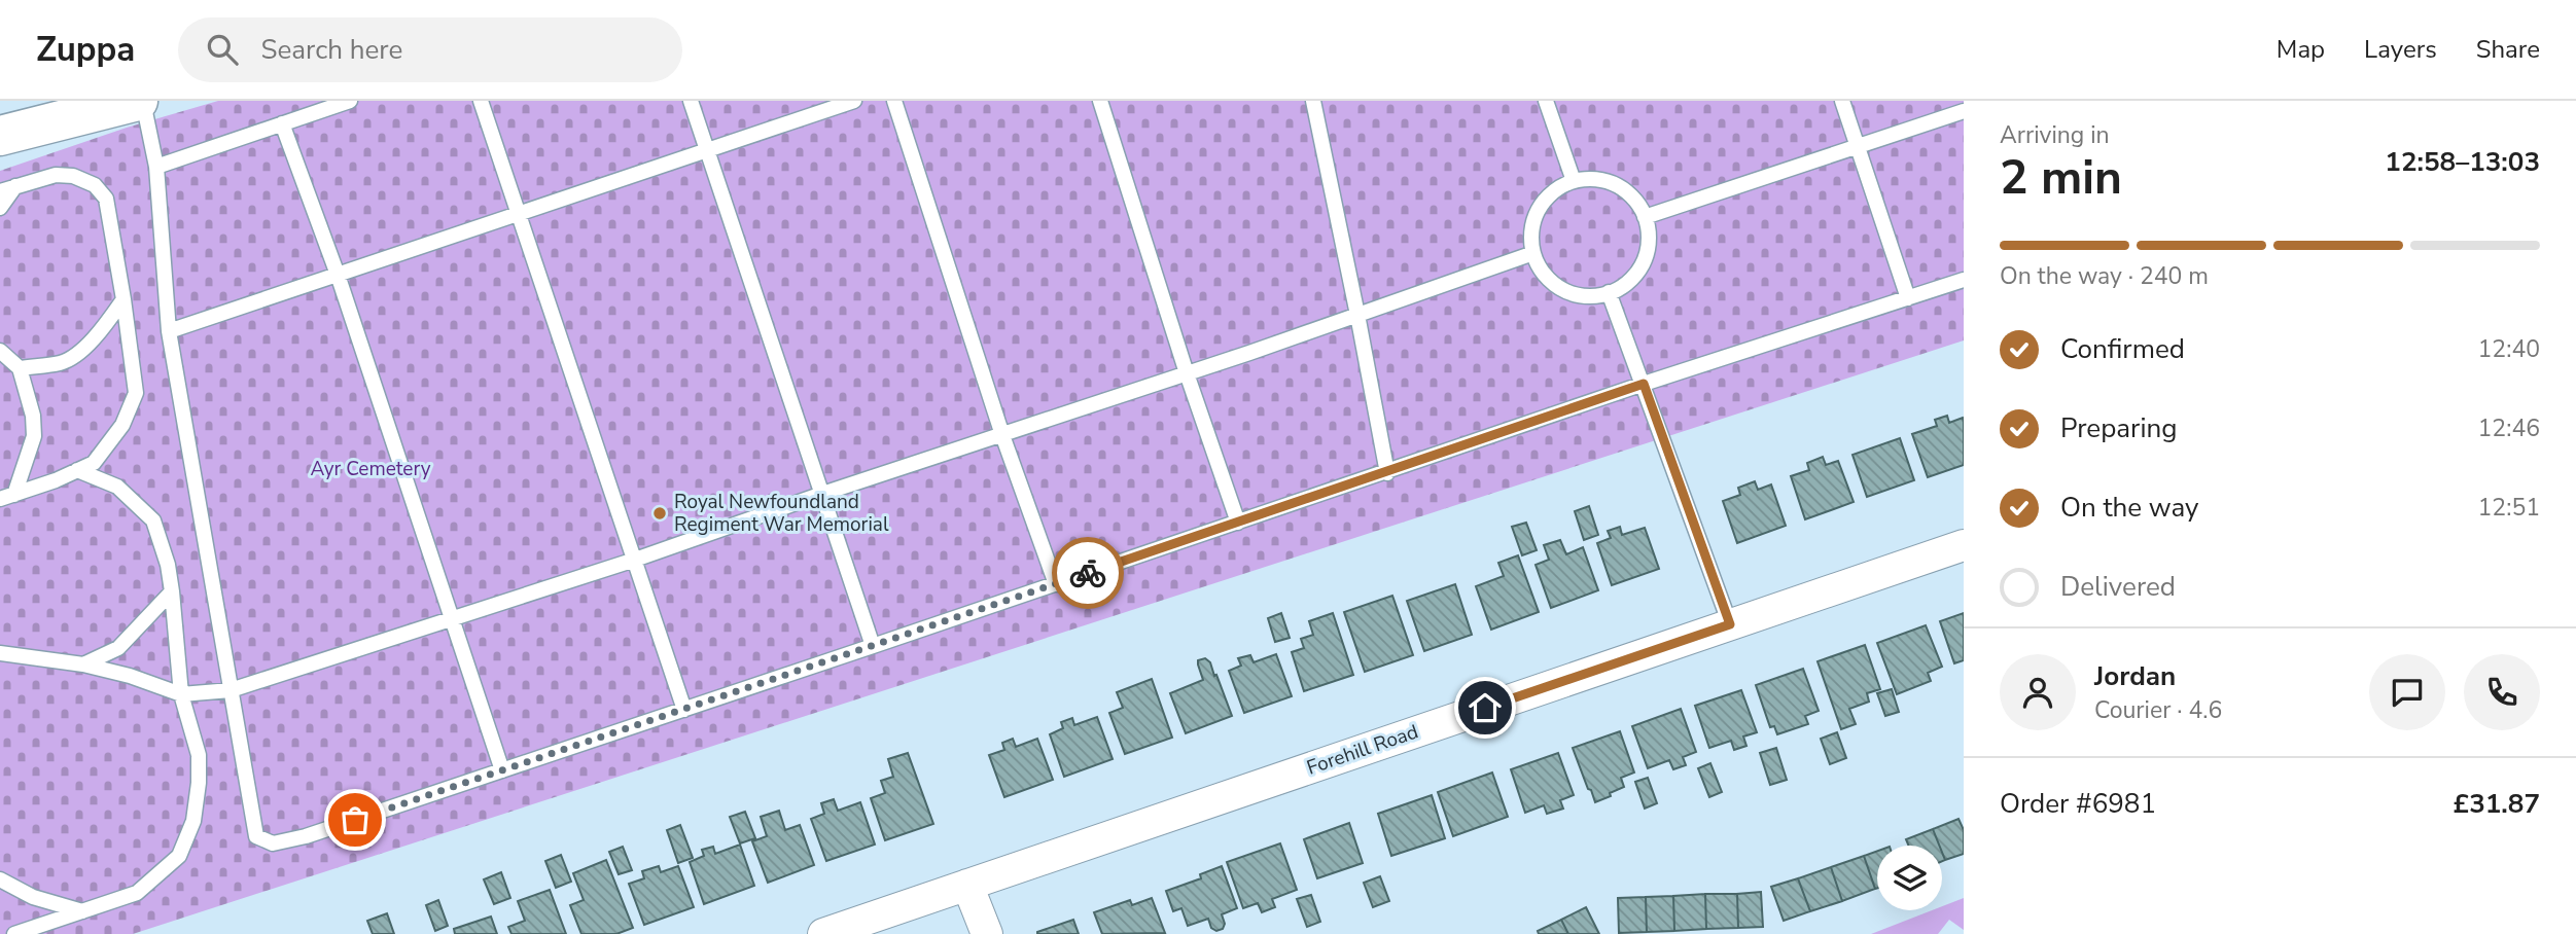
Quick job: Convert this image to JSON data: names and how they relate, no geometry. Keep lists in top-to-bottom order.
{
  "streets": {
    "street": ["Forehill Road"]
  },
  "parks": ["Ayr Cemetery"],
  "places": ["Royal Newfoundland Regiment War Memorial"],
  "page": {
    "header": "Zuppa",
    "search": "Search here",
    "nav": ["Map", "Layers", "Share"],
    "heading": ["2 min", "Arriving in", "12:58–13:03"],
    "panel": [
      "Jordan",
      "Courier · 4.6",
      "Order #6981",
      "£31.87"
    ],
    "bar": "On the way · 240 m",
    "list": [
      ["Confirmed", "12:40"],
      ["Preparing", "12:46"],
      ["On the way", "12:51"],
      "Delivered"
    ]
  }
}
